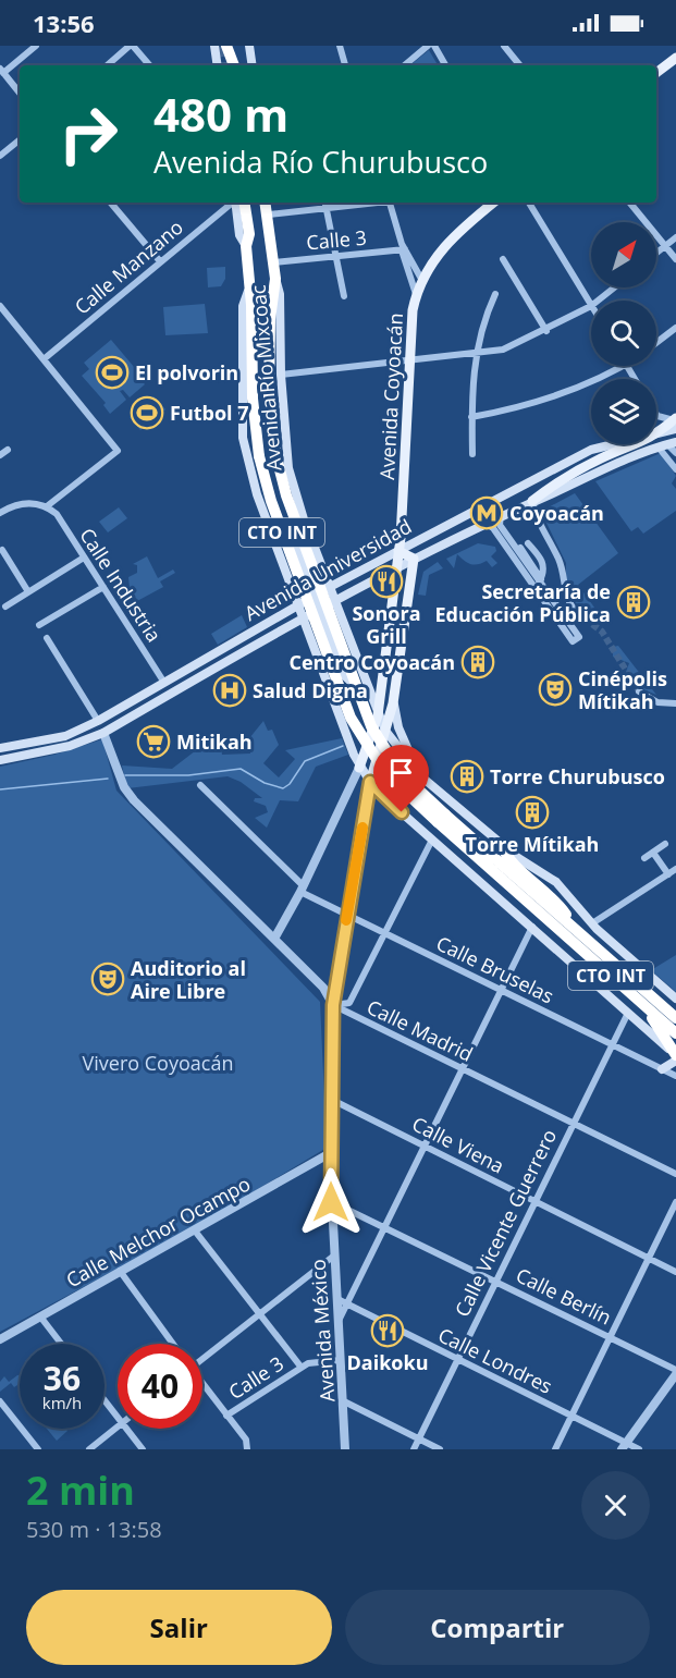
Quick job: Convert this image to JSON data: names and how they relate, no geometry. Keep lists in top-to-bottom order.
{
  "streets": {
    "highway": ["Avenida Río Mixcoac", "CTO INT"],
    "main road": ["Avenida Coyoacán", "Avenida Universidad"],
    "street": [
      "Calle 3",
      "Calle Manzano",
      "Calle Industria",
      "Calle Bruselas",
      "Calle Madrid",
      "Calle Viena",
      "Calle Vicente Guerrero",
      "Calle Melchor Ocampo",
      "Calle Berlín",
      "Avenida México",
      "Calle Londres"
    ]
  },
  "crossings": [
    ["Calle 3", "Avenida Río Mixcoac"],
    ["Calle 3", "Avenida México"],
    ["Avenida Río Mixcoac", "CTO INT"],
    ["Avenida Río Mixcoac", "Avenida Universidad"],
    ["Avenida Coyoacán", "CTO INT"],
    ["Avenida Coyoacán", "Avenida Universidad"],
    ["CTO INT", "Avenida Universidad"],
    ["CTO INT", "Calle Vicente Guerrero"],
    ["CTO INT", "Avenida México"],
    ["Avenida Universidad", "Calle Industria"],
    ["Avenida Universidad", "Calle Madrid"],
    ["Calle Bruselas", "Calle Vicente Guerrero"],
    ["Calle Bruselas", "Avenida México"],
    ["Calle Madrid", "Calle Vicente Guerrero"],
    ["Calle Madrid", "Avenida México"],
    ["Calle Viena", "Calle Vicente Guerrero"],
    ["Calle Viena", "Avenida México"],
    ["Calle Vicente Guerrero", "Calle Berlín"],
    ["Calle Vicente Guerrero", "Calle Londres"],
    ["Calle Melchor Ocampo", "Avenida México"],
    ["Calle Berlín", "Avenida México"],
    ["Avenida México", "Calle Londres"]
  ],
  "parks": ["Vivero Coyoacán"],
  "places": {
    "sports": ["El polvorin", "Futbol 7"],
    "metro station": ["Coyoacán"],
    "restaurant": ["Sonora Grill", "Daikoku"],
    "building": [
      "Secretaría de Educación Pública",
      "Centro Coyoacán",
      "Torre Churubusco",
      "Torre Mítikah"
    ],
    "theatre": ["Cinépolis Mítikah", "Auditorio al Aire Libre"],
    "hospital": ["Salud Digna"],
    "supermarket": ["Mitikah"]
  },
  "north": "top right",
  "page": {
    "status": "13:56",
    "turn": ["480 m", "Avenida Río Churubusco"],
    "speed": "36 km/h",
    "limit": "40",
    "heading": ["2 min", "530 m · 13:58"],
    "buttons": ["Salir", "Compartir"]
  }
}
